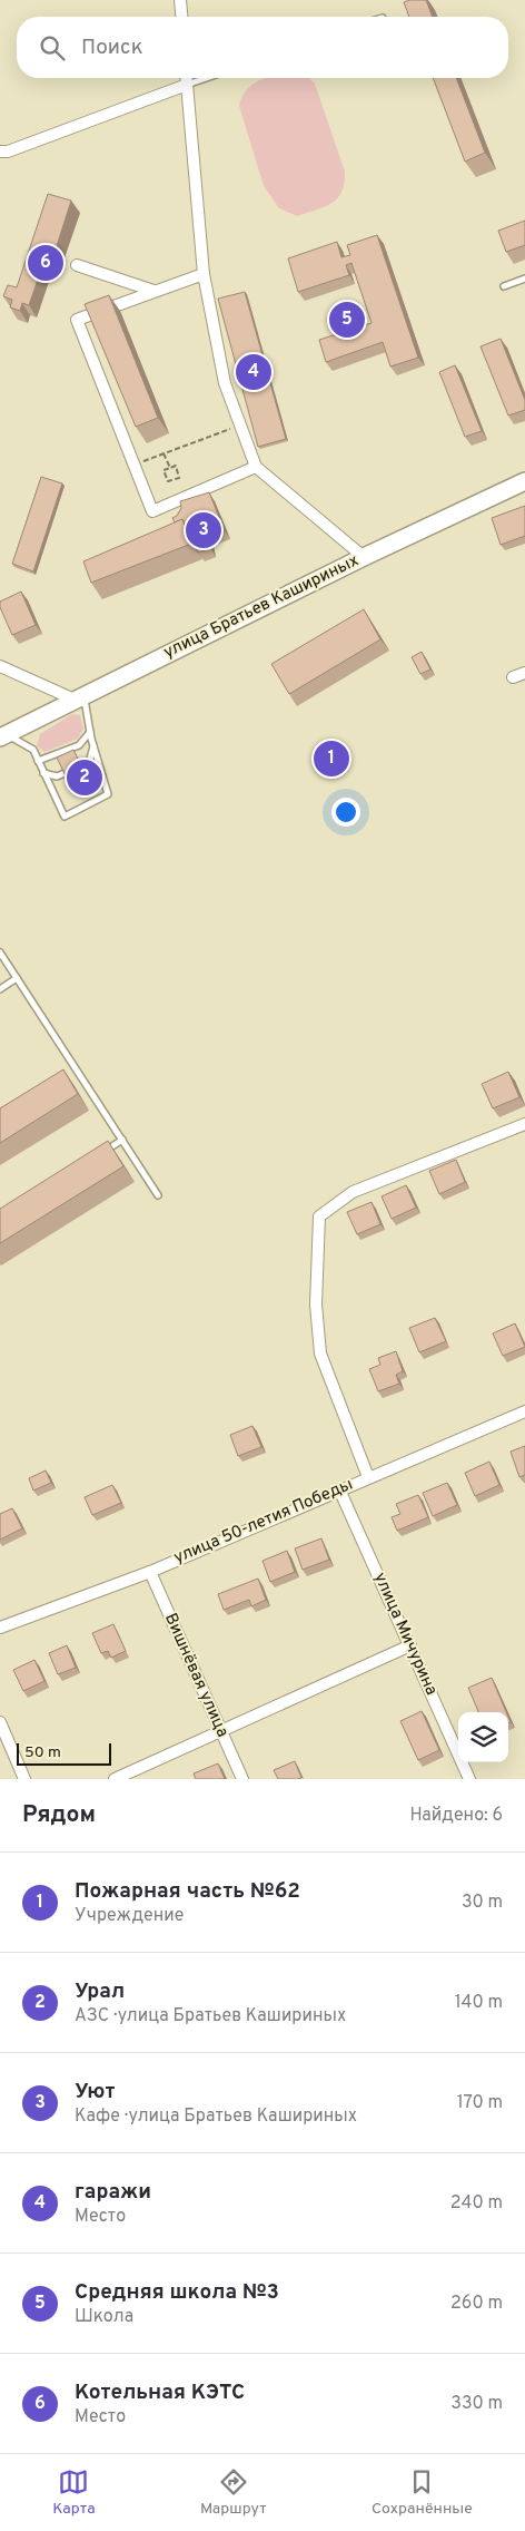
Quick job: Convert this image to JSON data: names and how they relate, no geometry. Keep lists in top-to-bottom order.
{
  "streets": {
    "main road": ["улица Братьев Кашириных"],
    "street": ["улица 50-летия Победы", "улица Мичурина", "Вишнёвая улица"]
  },
  "crossings": [
    ["улица 50-летия Победы", "улица Мичурина"],
    ["улица 50-летия Победы", "Вишнёвая улица"]
  ],
  "scale_bar": "50 m",
  "page": {
    "search": "Поиск",
    "pins": [
      "6",
      "5",
      "4",
      "3",
      "1",
      "2"
    ],
    "scale": "50 m",
    "heading": ["Рядом", "Найдено: 6"],
    "list": [
      {
        "mark": "1",
        "name": "Пожарная часть №62",
        "note": "Учреждение",
        "value": "30 m"
      },
      {
        "mark": "2",
        "name": "Урал",
        "note": "АЗС · улица Братьев Кашириных",
        "value": "140 m"
      },
      {
        "mark": "3",
        "name": "Уют",
        "note": "Кафе · улица Братьев Кашириных",
        "value": "170 m"
      },
      {
        "mark": "4",
        "name": "гаражи",
        "note": "Место",
        "value": "240 m"
      },
      {
        "mark": "5",
        "name": "Средняя школа №3",
        "note": "Школа",
        "value": "260 m"
      },
      {
        "mark": "6",
        "name": "Котельная КЭТС",
        "note": "Место",
        "value": "330 m"
      }
    ],
    "nav": ["Карта", "Маршрут", "Сохранённые"]
  }
}
